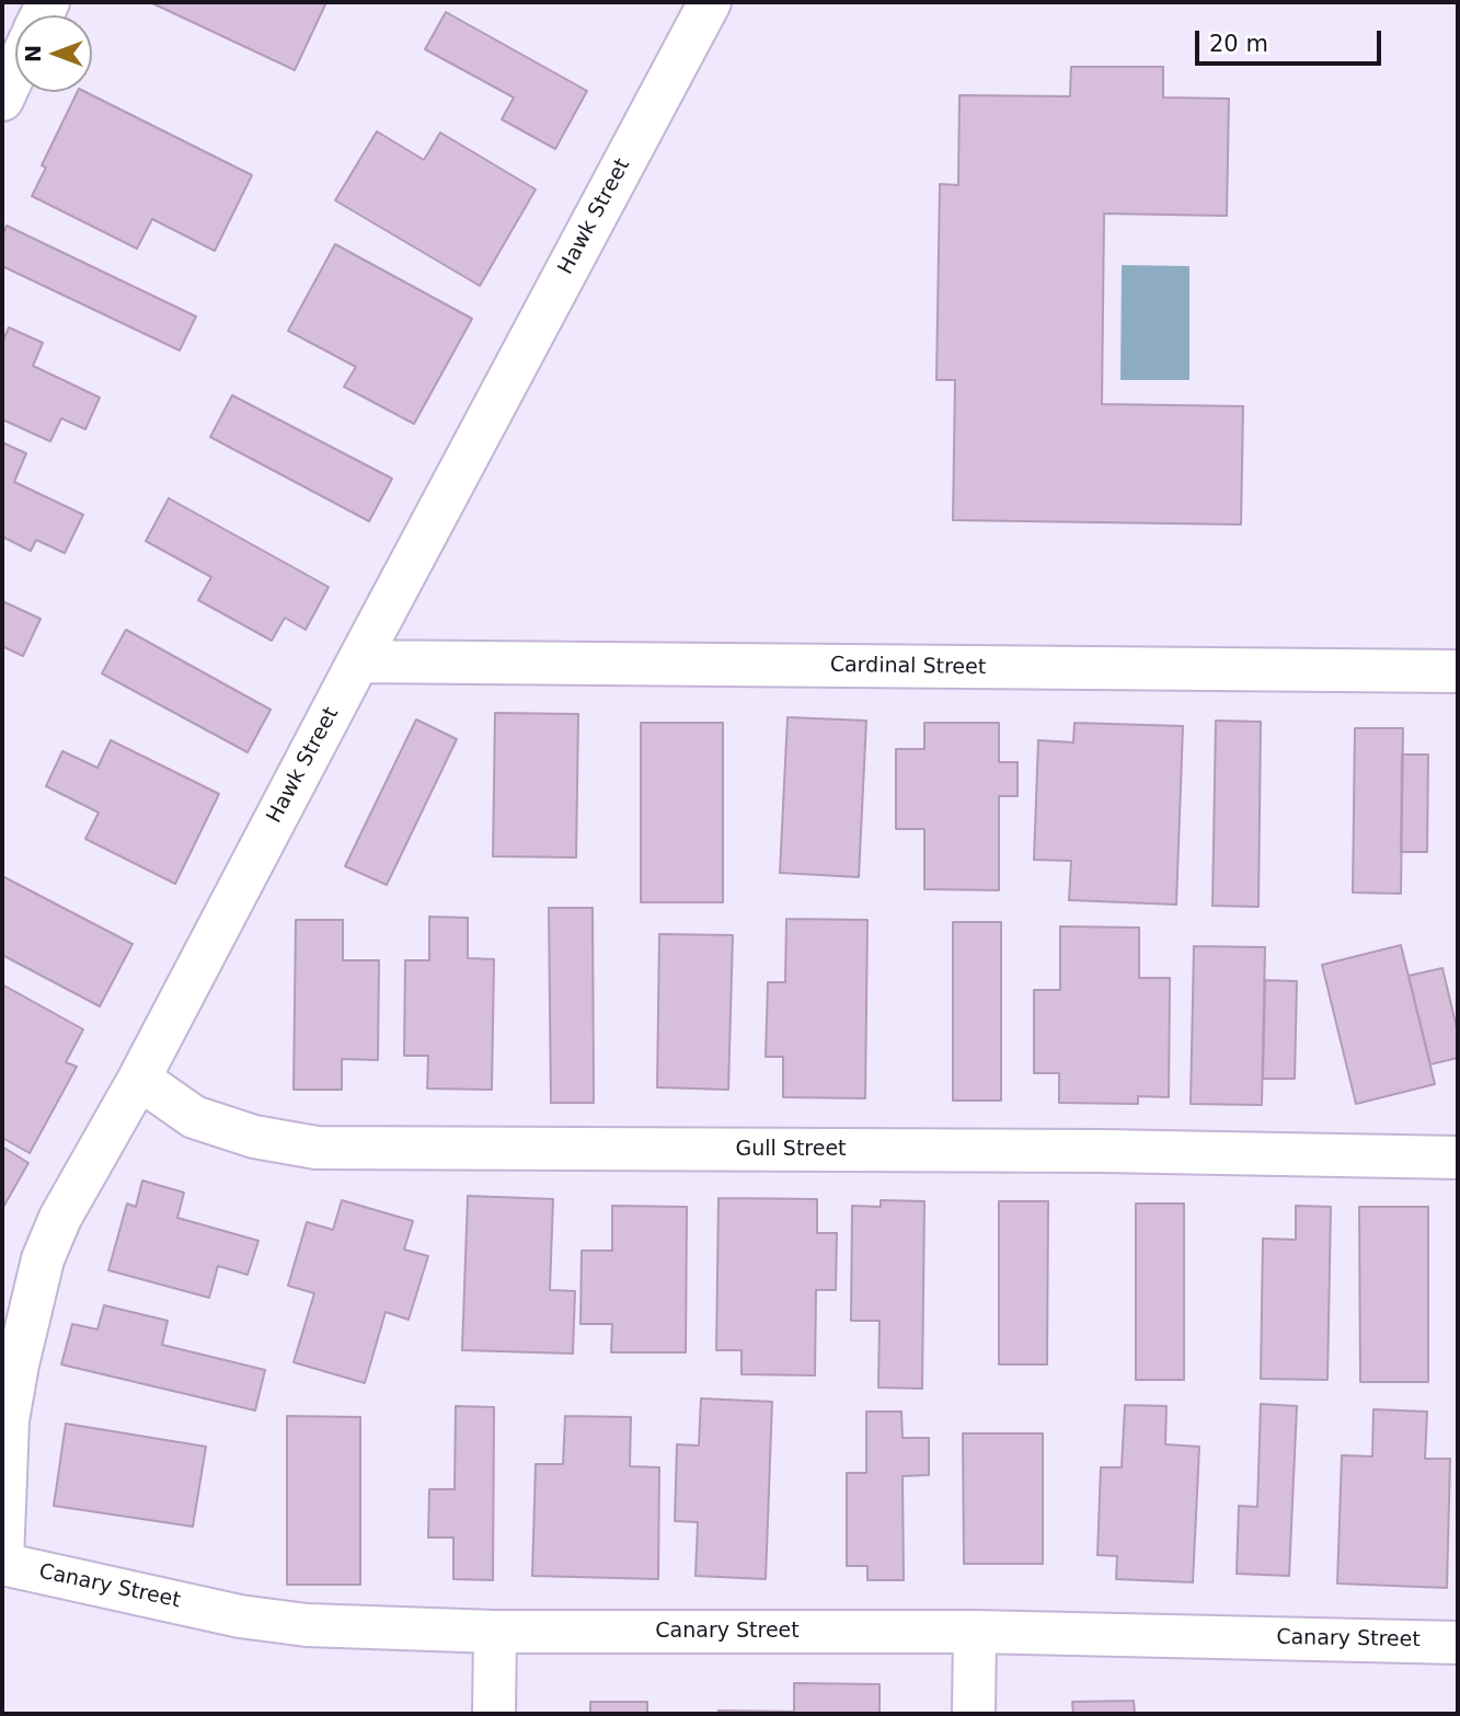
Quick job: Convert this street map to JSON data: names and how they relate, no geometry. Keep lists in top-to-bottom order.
{
  "streets": {
    "street": [
      "Hawk Street",
      "Cardinal Street",
      "Gull Street",
      "Canary Street"
    ]
  },
  "crossings": [
    ["Hawk Street", "Cardinal Street"],
    ["Hawk Street", "Gull Street"],
    ["Hawk Street", "Canary Street"]
  ],
  "scale_bar": "20 m",
  "north": "left"
}
